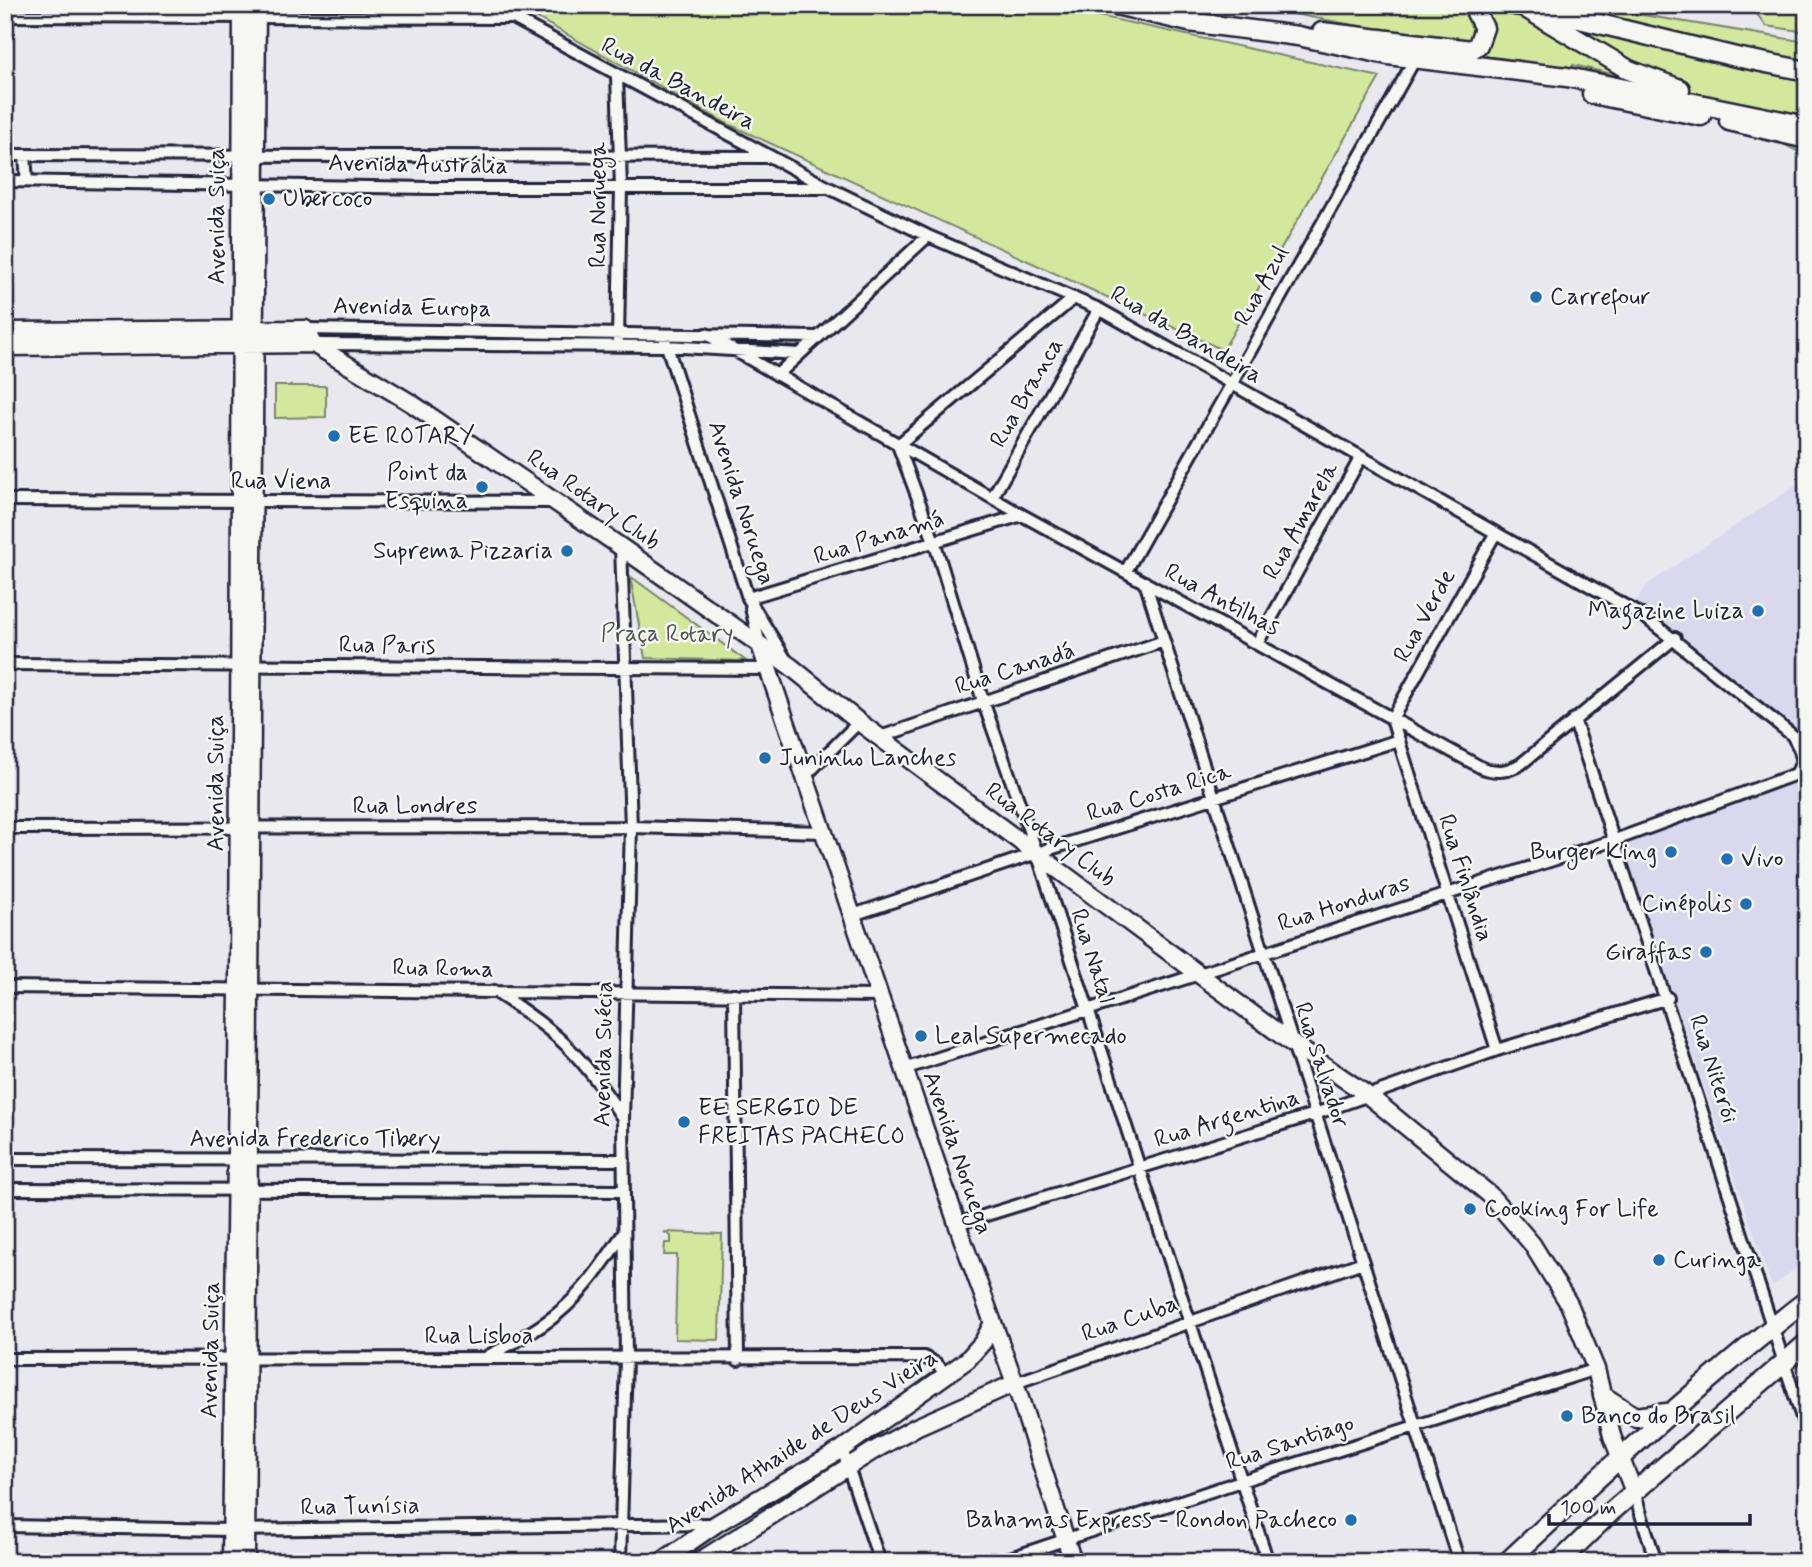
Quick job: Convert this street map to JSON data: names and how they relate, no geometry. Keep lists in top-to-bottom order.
{
  "streets": {
    "street": [
      "Rua da Bandeira",
      "Avenida Austrália",
      "Rua Noruega",
      "Avenida Suiça",
      "Rua Azul",
      "Avenida Europa",
      "Rua Branca",
      "Rua Viena",
      "Rua Rotary Club",
      "Avenida Noruega",
      "Rua Amarela",
      "Rua Panamá",
      "Rua Antilhas",
      "Rua Verde",
      "Rua Paris",
      "Rua Canadá",
      "Rua Costa Rica",
      "Rua Londres",
      "Rua Finlândia",
      "Rua Honduras",
      "Rua Natal",
      "Rua Roma",
      "Avenida Suécia",
      "Rua Salvador",
      "Rua Niterói",
      "Rua Argentina",
      "Avenida Frederico Tibery",
      "Rua Cuba",
      "Rua Lisboa",
      "Avenida Athaide de Deus Vieira",
      "Rua Santiago",
      "Rua Tunísia"
    ]
  },
  "crossings": [
    ["Rua da Bandeira", "Avenida Austrália"],
    ["Rua da Bandeira", "Rua Noruega"],
    ["Rua da Bandeira", "Rua Azul"],
    ["Rua da Bandeira", "Rua Branca"],
    ["Rua da Bandeira", "Rua Amarela"],
    ["Rua da Bandeira", "Rua Antilhas"],
    ["Rua da Bandeira", "Rua Verde"],
    ["Rua da Bandeira", "Rua Honduras"],
    ["Avenida Austrália", "Rua Noruega"],
    ["Avenida Austrália", "Avenida Suiça"],
    ["Rua Noruega", "Avenida Europa"],
    ["Avenida Suiça", "Avenida Europa"],
    ["Avenida Suiça", "Rua Viena"],
    ["Avenida Suiça", "Rua Paris"],
    ["Avenida Suiça", "Rua Londres"],
    ["Avenida Suiça", "Rua Roma"],
    ["Avenida Suiça", "Avenida Frederico Tibery"],
    ["Avenida Suiça", "Rua Lisboa"],
    ["Avenida Suiça", "Rua Tunísia"],
    ["Rua Azul", "Rua Antilhas"],
    ["Avenida Europa", "Rua Rotary Club"],
    ["Avenida Europa", "Avenida Noruega"],
    ["Avenida Europa", "Rua Antilhas"],
    ["Rua Branca", "Rua Antilhas"],
    ["Rua Viena", "Rua Rotary Club"],
    ["Rua Rotary Club", "Avenida Noruega"],
    ["Rua Rotary Club", "Rua Canadá"],
    ["Rua Rotary Club", "Rua Costa Rica"],
    ["Rua Rotary Club", "Rua Honduras"],
    ["Rua Rotary Club", "Rua Natal"],
    ["Rua Rotary Club", "Avenida Suécia"],
    ["Rua Rotary Club", "Rua Salvador"],
    ["Rua Rotary Club", "Rua Argentina"],
    ["Rua Rotary Club", "Rua Santiago"],
    ["Avenida Noruega", "Rua Panamá"],
    ["Avenida Noruega", "Rua Paris"],
    ["Avenida Noruega", "Rua Costa Rica"],
    ["Avenida Noruega", "Rua Londres"],
    ["Avenida Noruega", "Rua Honduras"],
    ["Avenida Noruega", "Rua Roma"],
    ["Avenida Noruega", "Rua Argentina"],
    ["Avenida Noruega", "Rua Cuba"],
    ["Avenida Noruega", "Avenida Athaide de Deus Vieira"],
    ["Avenida Noruega", "Rua Santiago"],
    ["Rua Amarela", "Rua Antilhas"],
    ["Rua Panamá", "Rua Antilhas"],
    ["Rua Panamá", "Rua Natal"],
    ["Rua Antilhas", "Rua Verde"],
    ["Rua Antilhas", "Rua Finlândia"],
    ["Rua Antilhas", "Rua Natal"],
    ["Rua Antilhas", "Rua Salvador"],
    ["Rua Antilhas", "Rua Niterói"],
    ["Rua Verde", "Rua Finlândia"],
    ["Rua Paris", "Avenida Suécia"],
    ["Rua Canadá", "Rua Natal"],
    ["Rua Canadá", "Rua Salvador"],
    ["Rua Costa Rica", "Rua Finlândia"],
    ["Rua Costa Rica", "Rua Natal"],
    ["Rua Costa Rica", "Rua Salvador"],
    ["Rua Londres", "Avenida Suécia"],
    ["Rua Finlândia", "Rua Honduras"],
    ["Rua Finlândia", "Rua Argentina"],
    ["Rua Honduras", "Rua Natal"],
    ["Rua Honduras", "Rua Salvador"],
    ["Rua Honduras", "Rua Niterói"],
    ["Rua Natal", "Rua Argentina"],
    ["Rua Natal", "Rua Cuba"],
    ["Rua Natal", "Rua Santiago"],
    ["Rua Roma", "Avenida Suécia"],
    ["Avenida Suécia", "Avenida Frederico Tibery"],
    ["Avenida Suécia", "Rua Lisboa"],
    ["Avenida Suécia", "Rua Tunísia"],
    ["Rua Salvador", "Rua Argentina"],
    ["Rua Salvador", "Rua Cuba"],
    ["Rua Salvador", "Rua Santiago"],
    ["Rua Niterói", "Rua Argentina"],
    ["Rua Cuba", "Avenida Athaide de Deus Vieira"],
    ["Rua Lisboa", "Avenida Athaide de Deus Vieira"],
    ["Avenida Athaide de Deus Vieira", "Rua Tunísia"]
  ],
  "parks": ["Praça Rotary"],
  "places": [
    "Ubercoco",
    "Carrefour",
    "EE ROTARY",
    "Point da Esquina",
    "Suprema Pizzaria",
    "Magazine Luiza",
    "Juninho Lanches",
    "Burger King",
    "Vivo",
    "Cinépolis",
    "Giraffas",
    "Leal Supermecado",
    "EE SERGIO DE FREITAS PACHECO",
    "Cooking For Life",
    "Curinga",
    "Banco do Brasil",
    "Bahamas Express - Rondon Pacheco"
  ],
  "scale_bar": "100 m"
}
